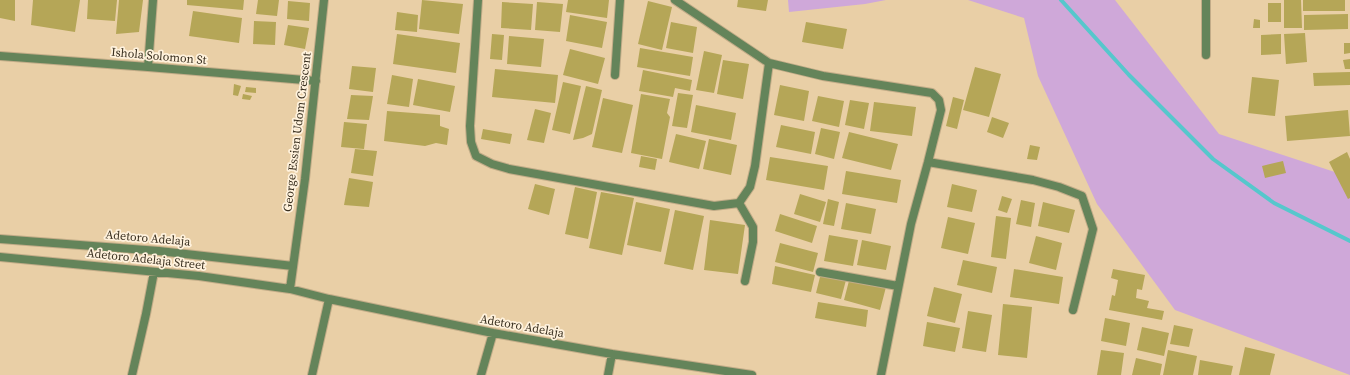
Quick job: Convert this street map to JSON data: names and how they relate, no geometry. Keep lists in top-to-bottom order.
{
  "streets": {
    "street": [
      "Ishola Solomon St",
      "George Essien Udom Crescent",
      "Adetoro Adelaja",
      "Adetoro Adelaja Street"
    ]
  },
  "crossings": [
    ["Ishola Solomon St", "George Essien Udom Crescent"],
    ["George Essien Udom Crescent", "Adetoro Adelaja"],
    ["George Essien Udom Crescent", "Adetoro Adelaja Street"],
    ["Adetoro Adelaja", "Adetoro Adelaja Street"]
  ]
}
